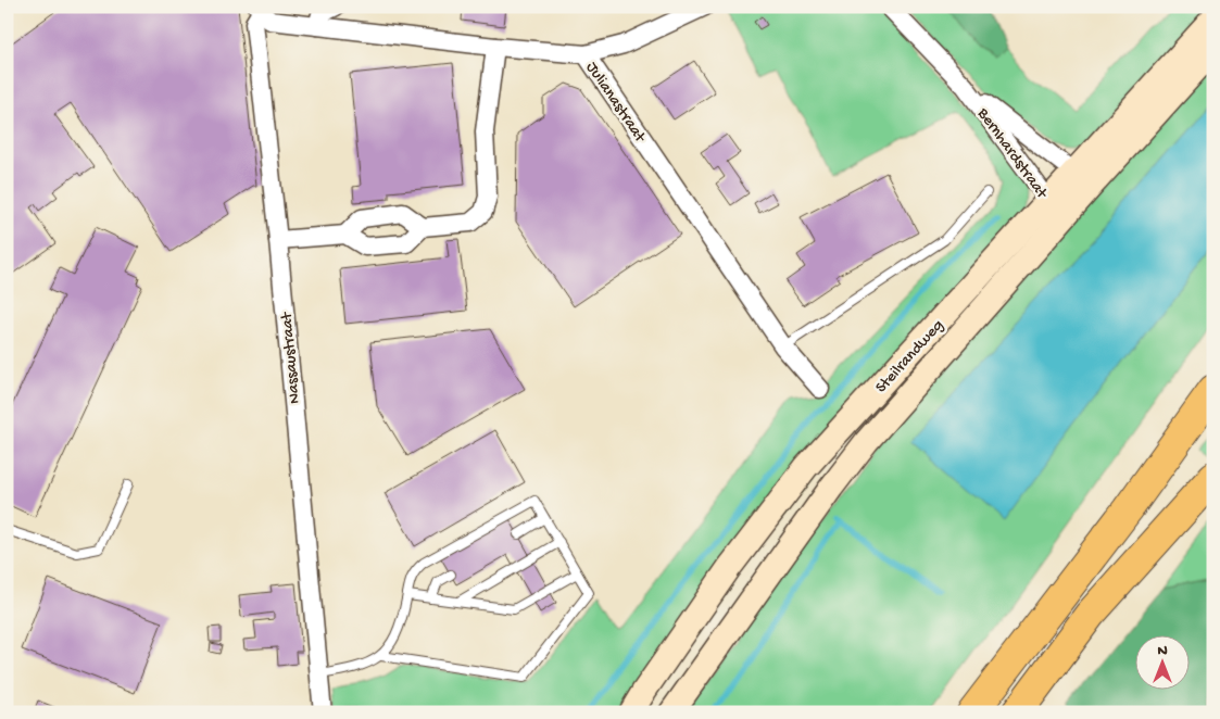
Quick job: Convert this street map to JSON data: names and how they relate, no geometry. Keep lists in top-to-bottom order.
{
  "streets": {
    "main road": ["Steilrandweg"],
    "street": ["Julianastraat", "Bernhardstraat", "Nassaustraat"]
  },
  "crossings": [
    ["Julianastraat", "Nassaustraat"],
    ["Bernhardstraat", "Steilrandweg"]
  ],
  "north": "top"
}
